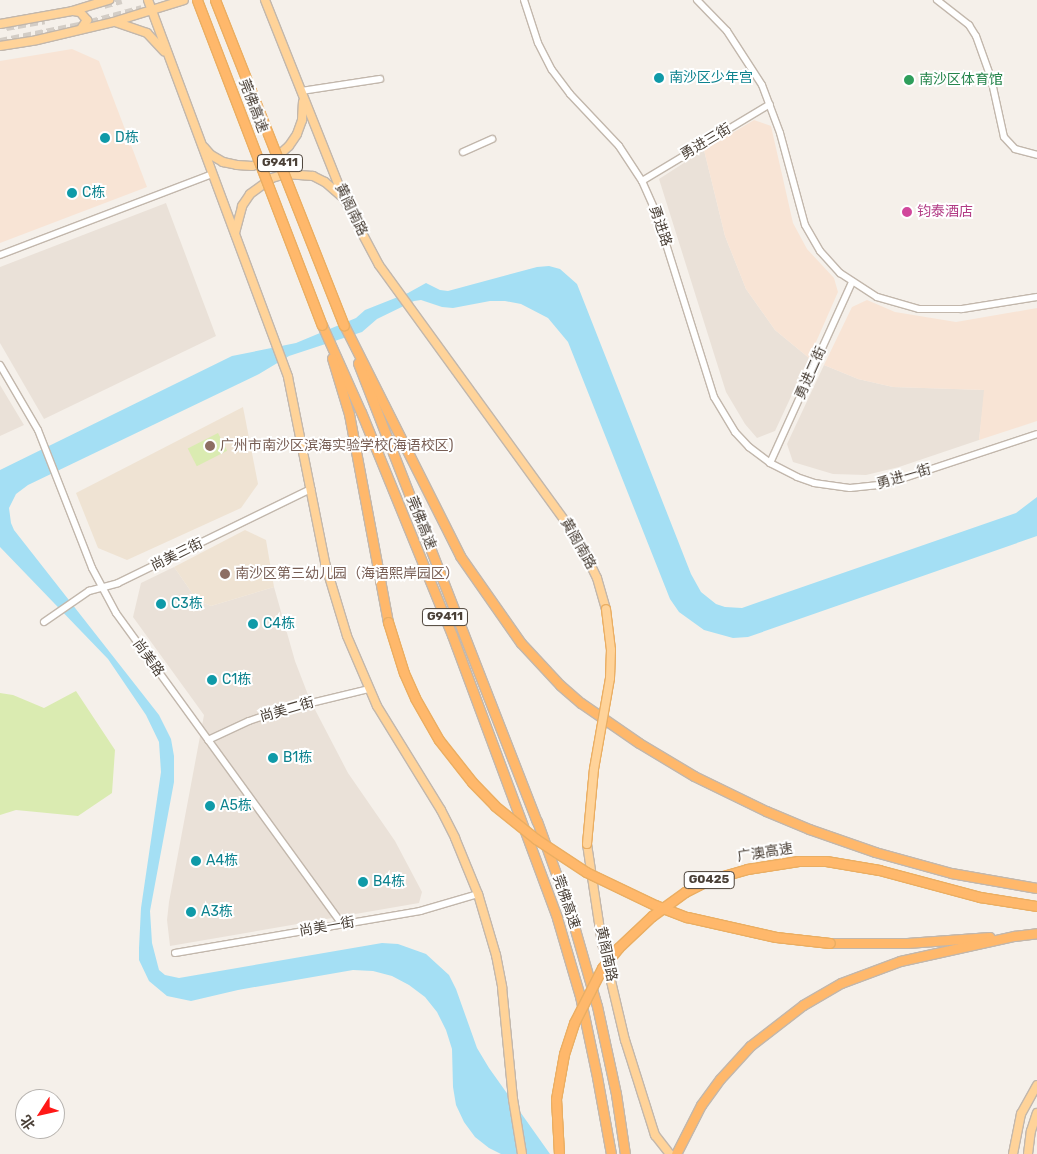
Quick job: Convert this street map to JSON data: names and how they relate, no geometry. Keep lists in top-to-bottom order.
{
  "streets": {
    "highway": [
      "莞佛高速",
      "G9411",
      "广澳高速",
      "G0425"
    ],
    "main road": ["黄阁南路"],
    "street": [
      "勇进三街",
      "勇进路",
      "勇进二街",
      "勇进一街",
      "尚美三街",
      "尚美路",
      "尚美二街",
      "尚美一街"
    ]
  },
  "crossings": [
    ["勇进三街", "勇进路"],
    ["勇进路", "勇进二街"],
    ["勇进路", "勇进一街"],
    ["勇进二街", "勇进一街"],
    ["尚美三街", "尚美路"],
    ["尚美路", "尚美二街"],
    ["尚美路", "尚美一街"]
  ],
  "places": [
    "南沙区少年宫",
    "南沙区体育馆",
    "D栋",
    "C栋",
    "钧泰酒店",
    "广州市南沙区滨海实验学校(海语校区)",
    "南沙区第三幼儿园（海语熙岸园区）",
    "C3栋",
    "C4栋",
    "C1栋",
    "B1栋",
    "A5栋",
    "A4栋",
    "B4栋",
    "A3栋"
  ],
  "north": "bottom left"
}
